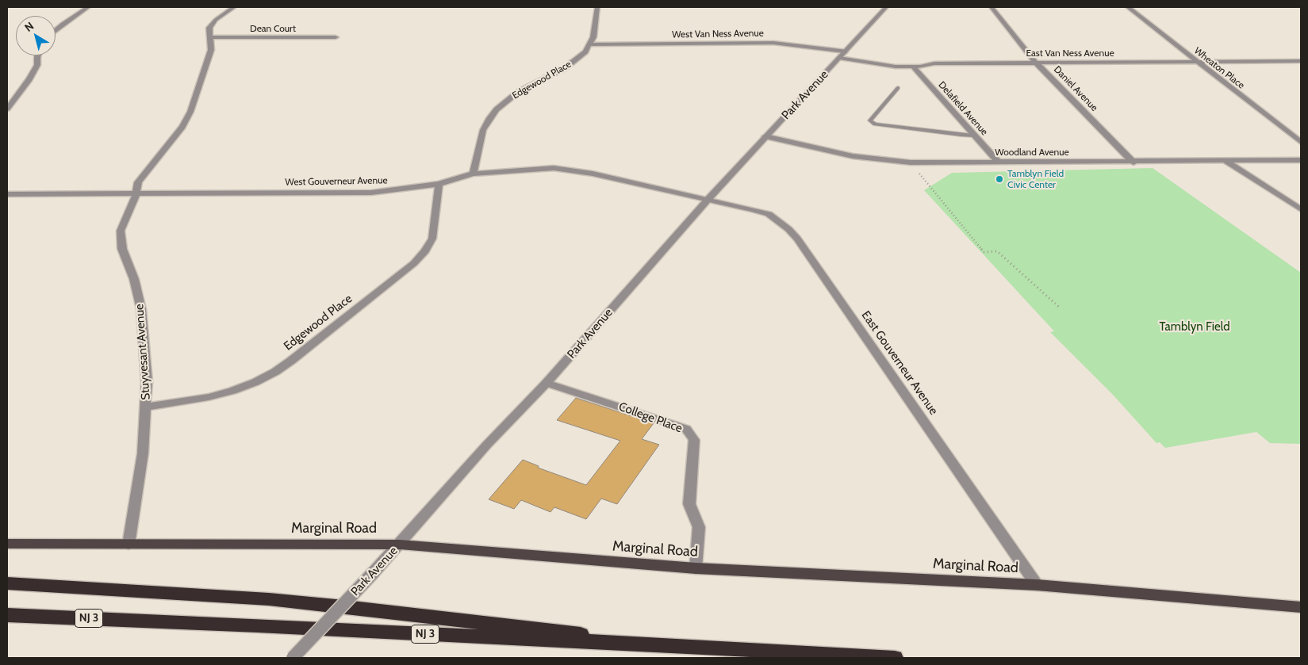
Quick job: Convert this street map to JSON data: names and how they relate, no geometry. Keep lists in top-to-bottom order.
{
  "streets": {
    "highway": ["NJ 3"],
    "main road": ["Marginal Road"],
    "street": [
      "Dean Court",
      "West Van Ness Avenue",
      "East Van Ness Avenue",
      "Wheaton Place",
      "Edgewood Place",
      "Daniel Avenue",
      "Park Avenue",
      "Delafield Avenue",
      "Woodland Avenue",
      "West Gouverneur Avenue",
      "Stuyvesant Avenue",
      "East Gouverneur Avenue",
      "College Place"
    ]
  },
  "crossings": [
    ["Dean Court", "Stuyvesant Avenue"],
    ["West Van Ness Avenue", "East Van Ness Avenue"],
    ["West Van Ness Avenue", "Edgewood Place"],
    ["West Van Ness Avenue", "Park Avenue"],
    ["East Van Ness Avenue", "Wheaton Place"],
    ["East Van Ness Avenue", "Daniel Avenue"],
    ["East Van Ness Avenue", "Park Avenue"],
    ["East Van Ness Avenue", "Delafield Avenue"],
    ["Edgewood Place", "West Gouverneur Avenue"],
    ["Edgewood Place", "Stuyvesant Avenue"],
    ["Daniel Avenue", "Woodland Avenue"],
    ["Park Avenue", "Woodland Avenue"],
    ["Park Avenue", "West Gouverneur Avenue"],
    ["Park Avenue", "East Gouverneur Avenue"],
    ["Park Avenue", "College Place"],
    ["Park Avenue", "Marginal Road"],
    ["Delafield Avenue", "Woodland Avenue"],
    ["West Gouverneur Avenue", "Stuyvesant Avenue"],
    ["West Gouverneur Avenue", "East Gouverneur Avenue"],
    ["Stuyvesant Avenue", "Marginal Road"],
    ["East Gouverneur Avenue", "Marginal Road"],
    ["College Place", "Marginal Road"]
  ],
  "parks": ["Tamblyn Field"],
  "places": ["Tamblyn Field Civic Center"],
  "north": "top left"
}
